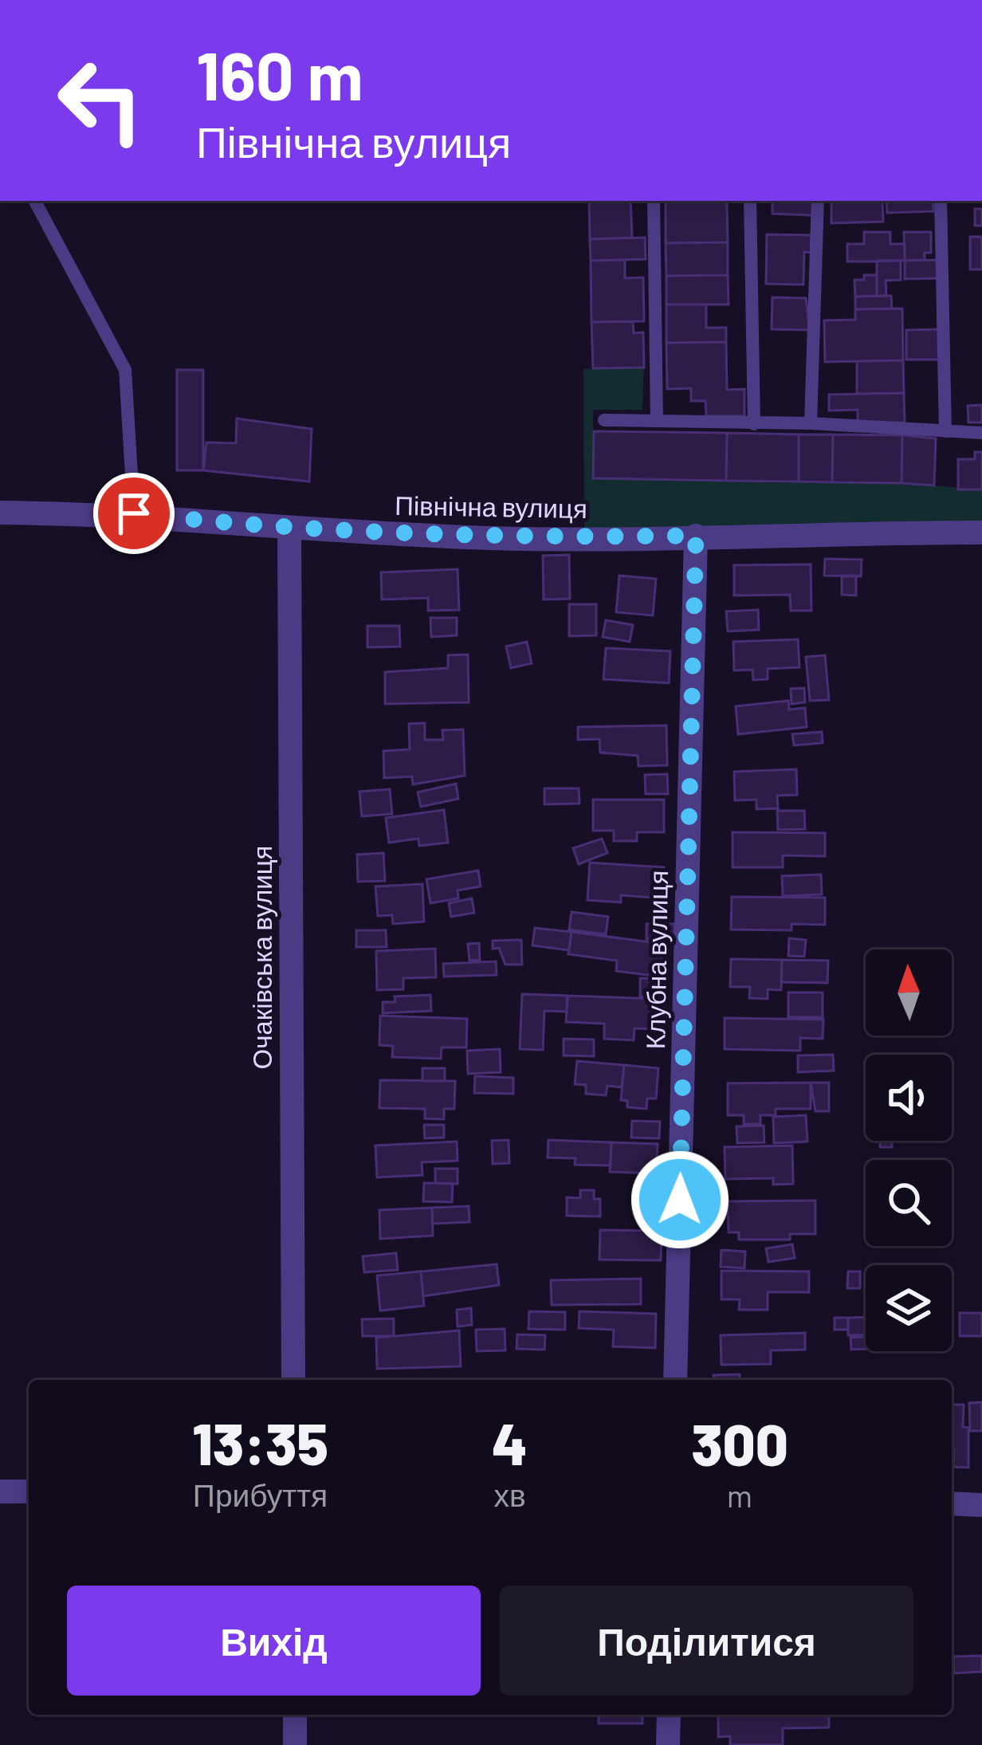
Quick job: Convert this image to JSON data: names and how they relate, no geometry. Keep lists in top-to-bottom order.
{
  "streets": {
    "street": ["Північна вулиця", "Очаківська вулиця", "Клубна вулиця"]
  },
  "crossings": [
    ["Північна вулиця", "Очаківська вулиця"],
    ["Північна вулиця", "Клубна вулиця"]
  ],
  "north": "top",
  "page": {
    "turn": ["160 m", "Північна вулиця"],
    "eta": [
      "13:35",
      "Прибуття",
      "4",
      "хв",
      "300",
      "m"
    ],
    "buttons": ["Вихід", "Поділитися"]
  }
}
